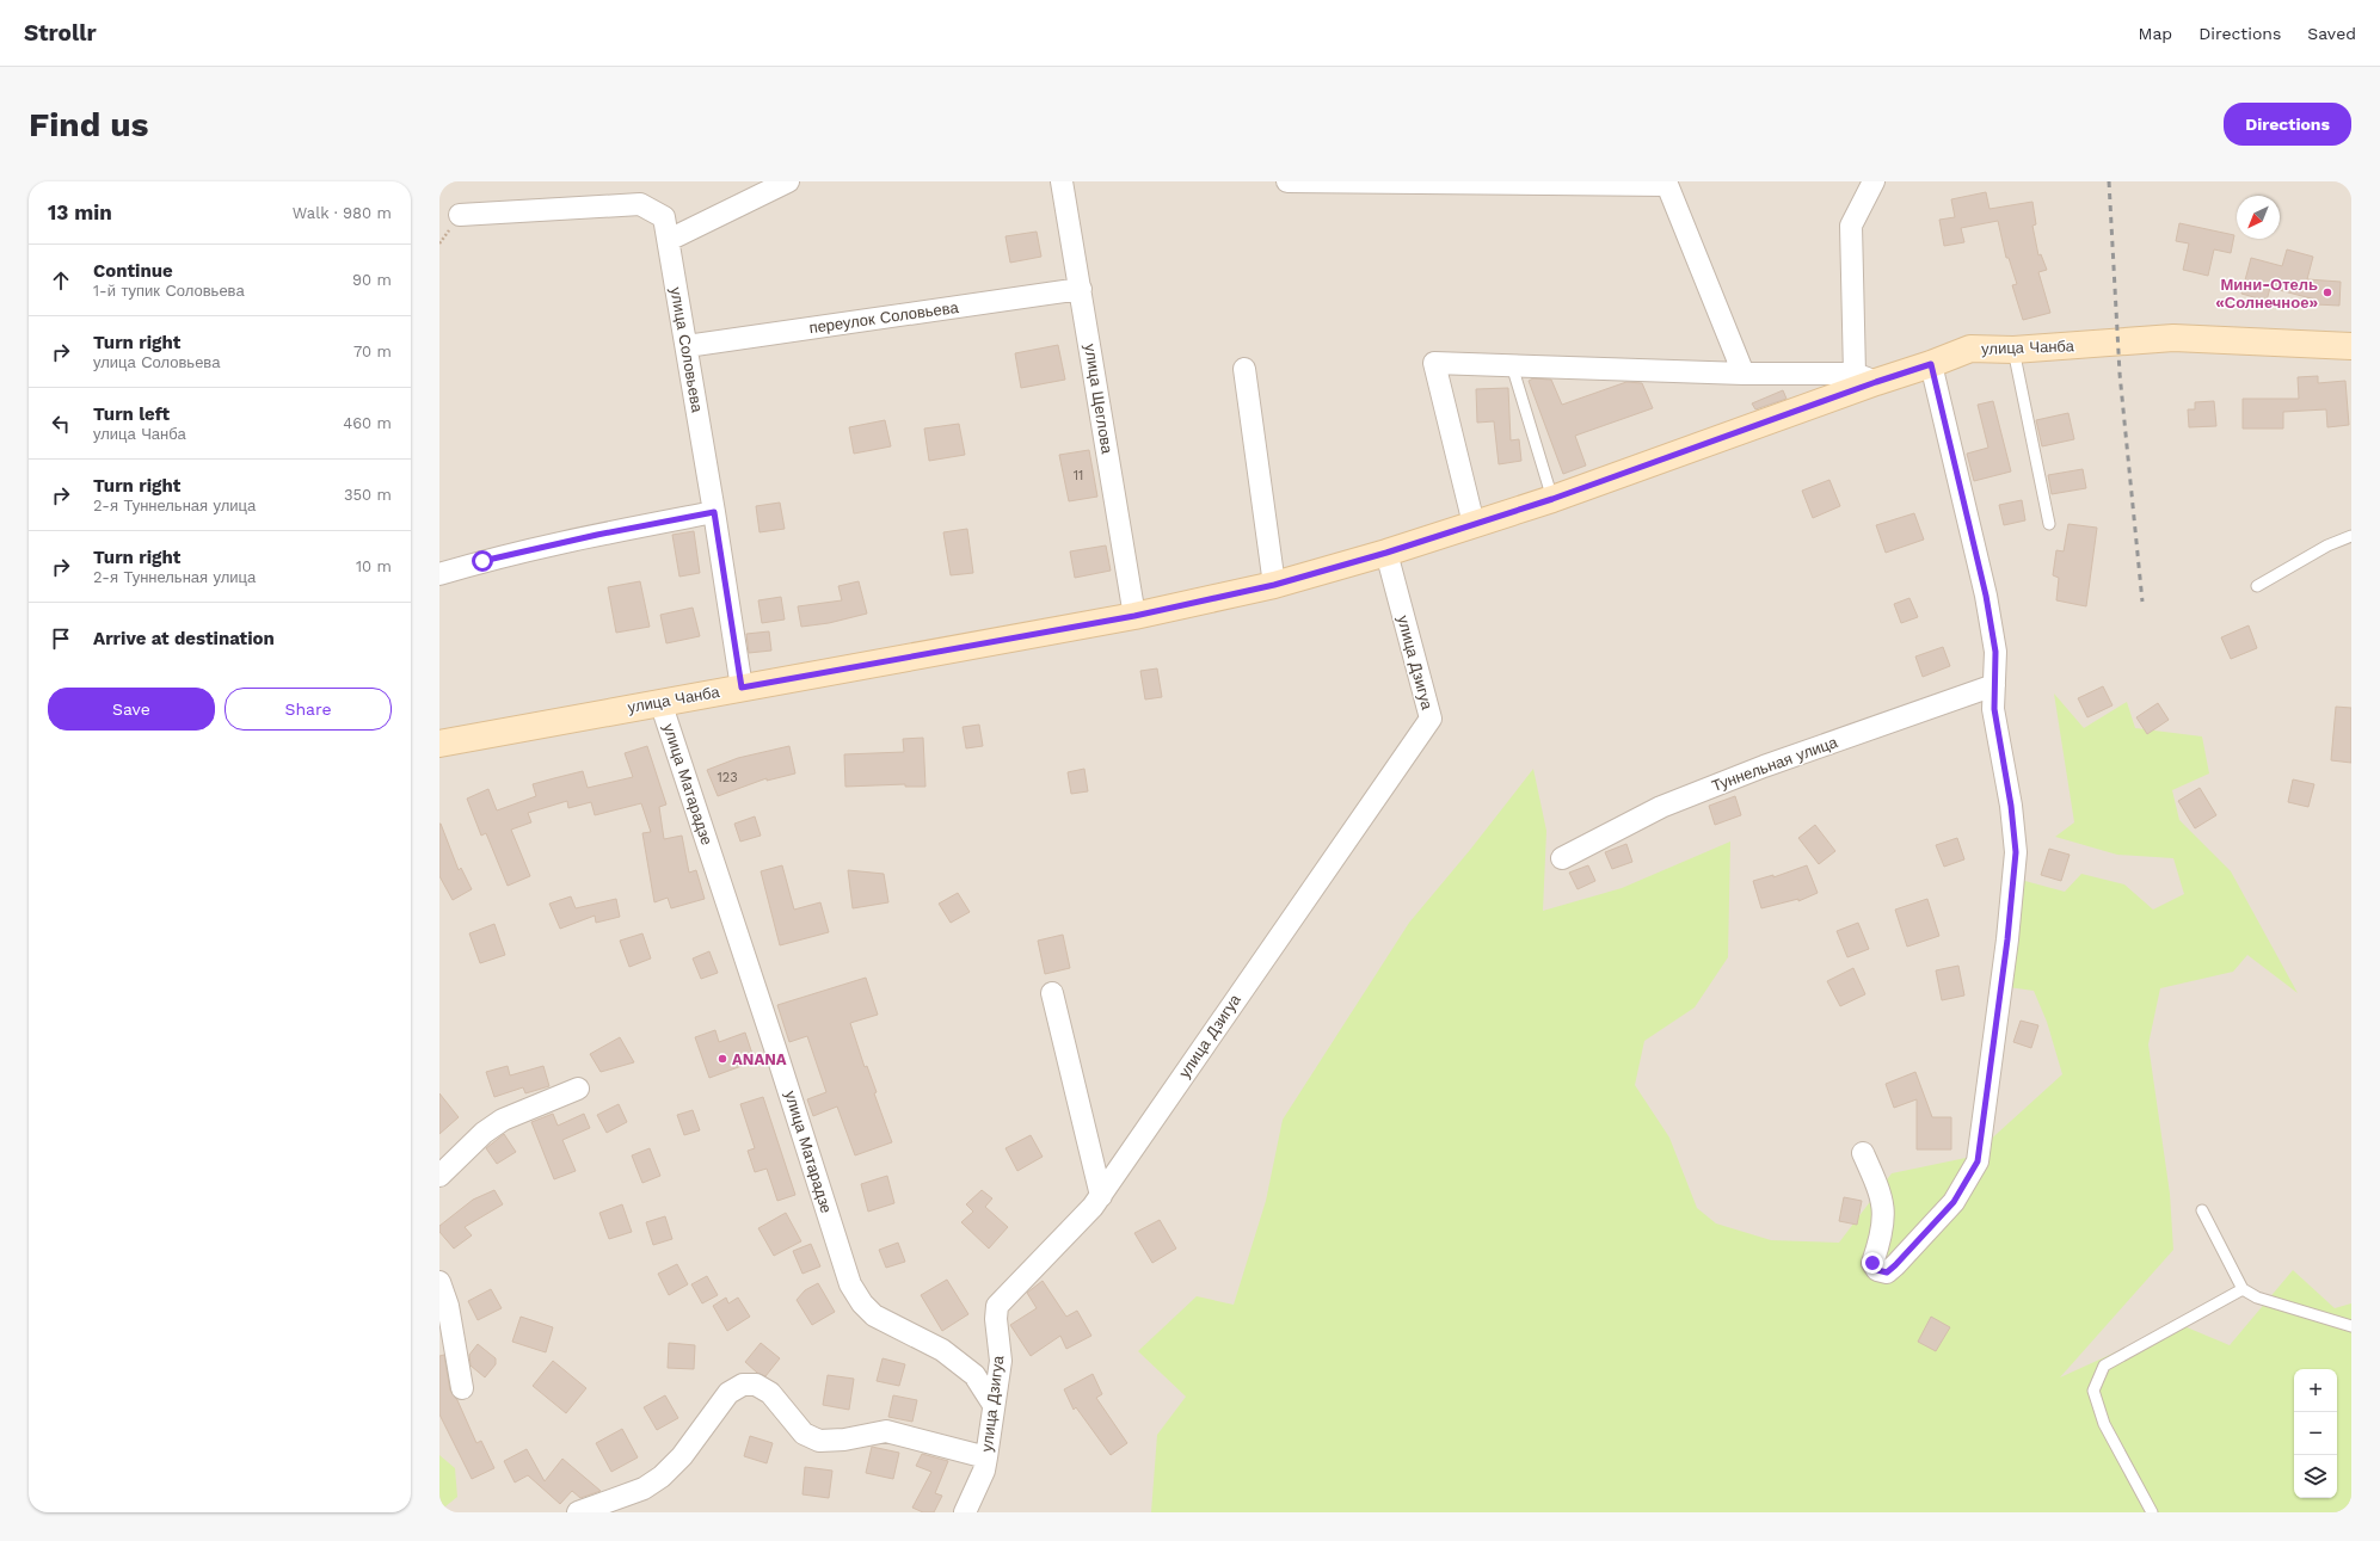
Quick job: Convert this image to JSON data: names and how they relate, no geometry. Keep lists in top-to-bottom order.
{
  "streets": {
    "street": [
      "переулок Соловьева",
      "улица Чанба",
      "улица Соловьева",
      "улица Щеглова",
      "улица Дзигуа",
      "Туннельная улица",
      "улица Матарадзе"
    ]
  },
  "crossings": [
    ["переулок Соловьева", "улица Соловьева"],
    ["переулок Соловьева", "улица Щеглова"],
    ["улица Чанба", "улица Соловьева"],
    ["улица Чанба", "улица Щеглова"],
    ["улица Чанба", "улица Дзигуа"],
    ["улица Чанба", "улица Матарадзе"],
    ["улица Дзигуа", "улица Матарадзе"]
  ],
  "places": ["Мини-Отель «Солнечное»", "ANANA"],
  "house_numbers": ["11", "123"],
  "north": "bottom left",
  "page": {
    "header": "Strollr",
    "nav": ["Map", "Directions", "Saved"],
    "buttons": [
      "Directions",
      ["Save", "Share"]
    ],
    "title": "Find us",
    "heading": ["13 min", "Walk · 980 m"],
    "list": [
      ["Continue", "1-й тупик Соловьева", "90 m"],
      ["Turn right", "улица Соловьева", "70 m"],
      ["Turn left", "улица Чанба", "460 m"],
      ["Turn right", "2-я Туннельная улица", "350 m"],
      ["Turn right", "2-я Туннельная улица", "10 m"],
      "Arrive at destination"
    ],
    "map_buttons": ["+", "−"]
  }
}
